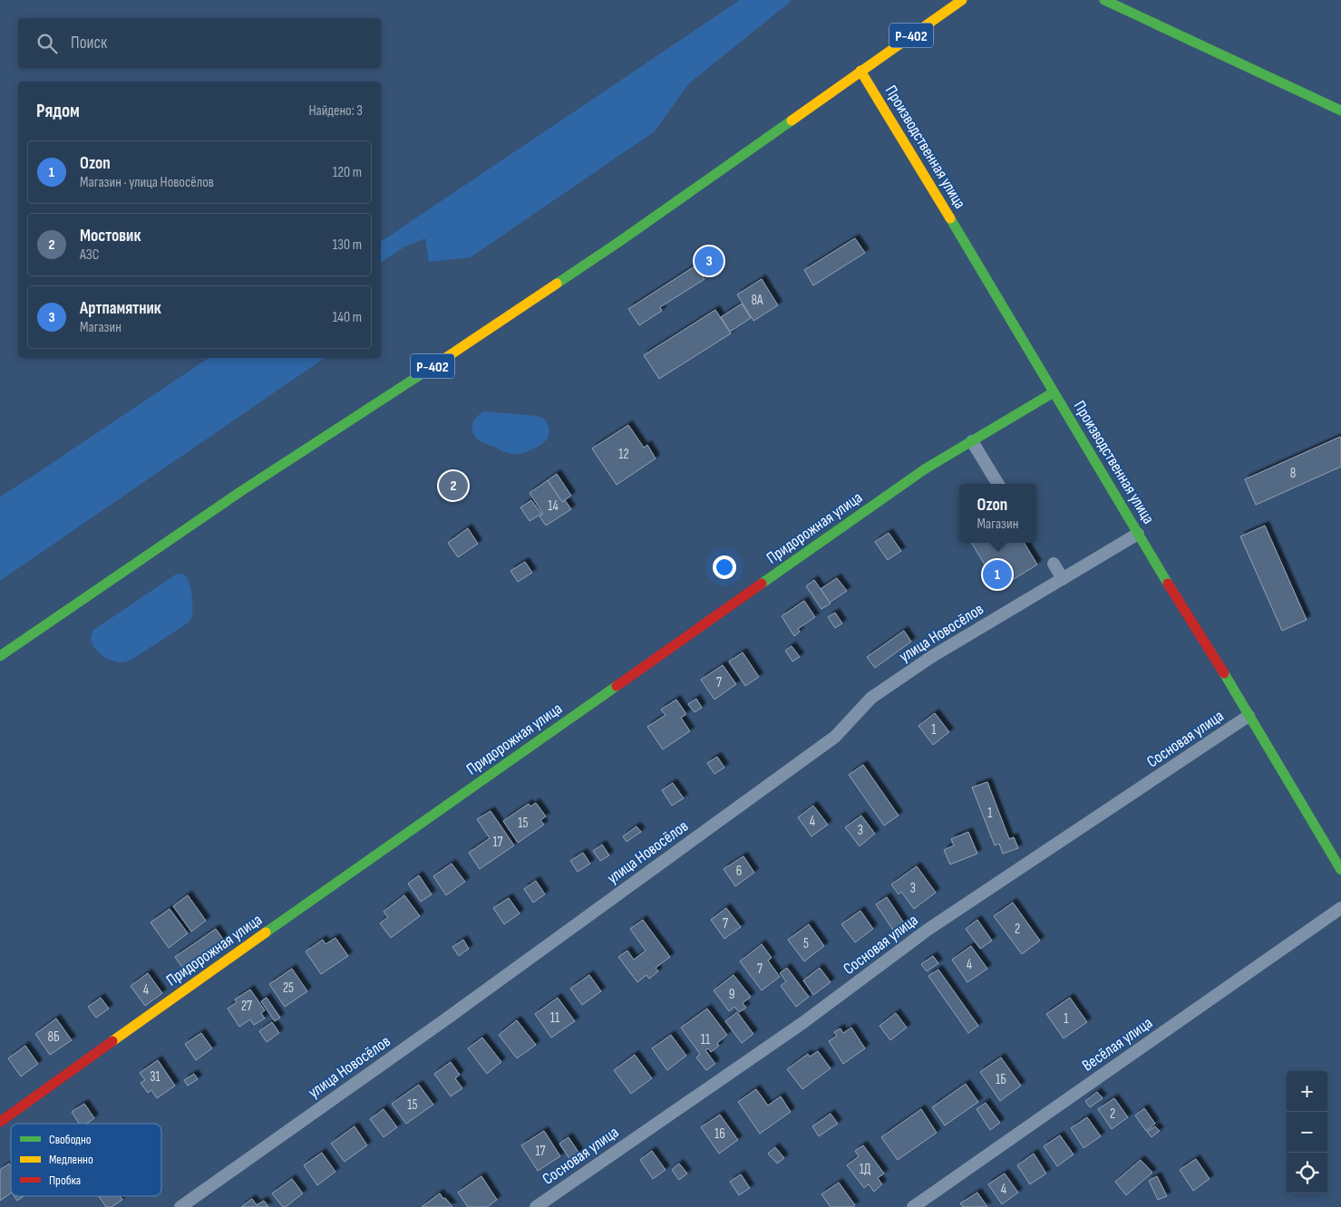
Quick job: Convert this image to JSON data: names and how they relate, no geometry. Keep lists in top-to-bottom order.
{
  "streets": {
    "street": [
      "Р-402",
      "Производственная улица",
      "Придорожная улица",
      "улица Новосёлов",
      "Сосновая улица",
      "Весёлая улица"
    ]
  },
  "crossings": [
    ["Р-402", "Производственная улица"],
    ["Производственная улица", "Придорожная улица"],
    ["Производственная улица", "улица Новосёлов"],
    ["Производственная улица", "Сосновая улица"]
  ],
  "house_numbers": [
    "8А",
    "12",
    "8",
    "14",
    "7",
    "1",
    "1",
    "4",
    "15",
    "3",
    "17",
    "6",
    "3",
    "7",
    "2",
    "5",
    "4",
    "7",
    "25",
    "4",
    "9",
    "27",
    "11",
    "1",
    "8Б",
    "11",
    "31",
    "1Б",
    "15",
    "2",
    "16",
    "17",
    "1Д",
    "4"
  ],
  "legend": ["Свободно", "Медленно", "Пробка"],
  "page": {
    "search": "Поиск",
    "heading": ["Рядом", "Найдено: 3"],
    "list": [
      {
        "mark": "1",
        "name": "Ozon",
        "note": "Магазин · улица Новосёлов",
        "value": "120 m"
      },
      {
        "mark": "2",
        "name": "Мостовик",
        "note": "АЗС",
        "value": "130 m"
      },
      {
        "mark": "3",
        "name": "Артпамятник",
        "note": "Магазин",
        "value": "140 m"
      }
    ],
    "pins": ["3", "2", "1"],
    "popup": ["Ozon", "Магазин"],
    "map_buttons": ["+", "−"]
  }
}
